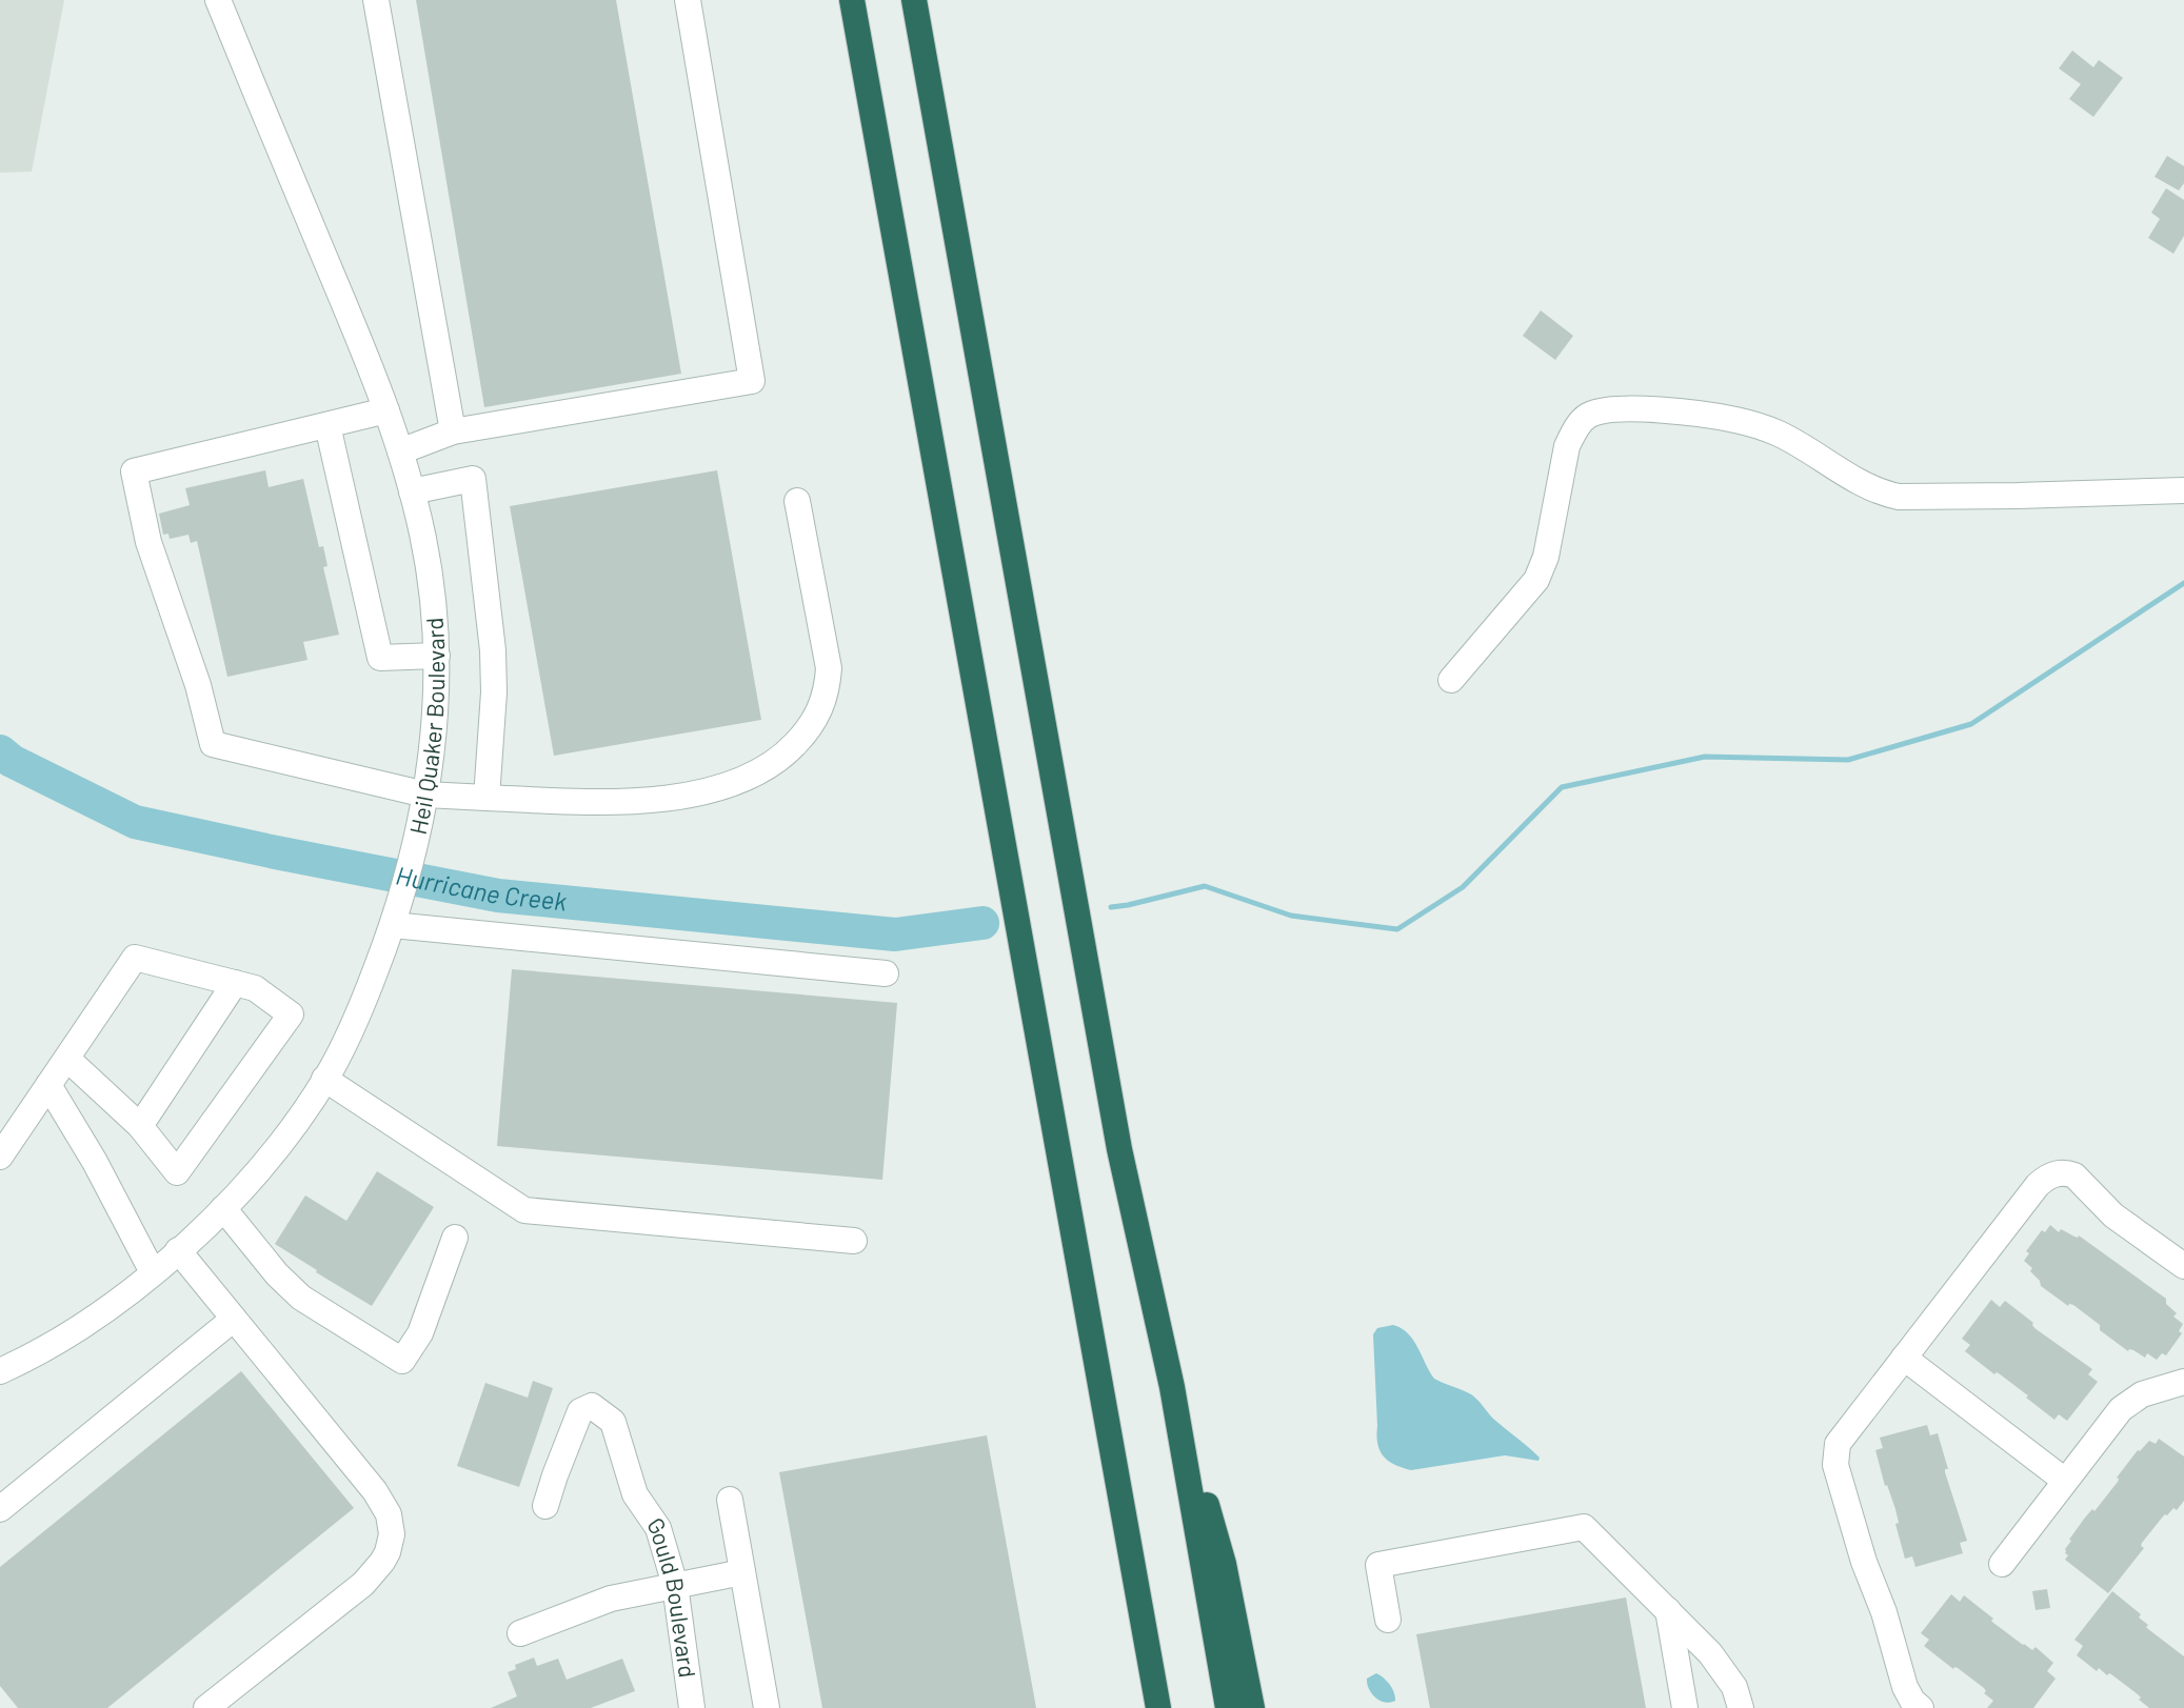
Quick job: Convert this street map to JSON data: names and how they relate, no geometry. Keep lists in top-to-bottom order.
{
  "streets": {
    "street": ["Heil Quaker Boulevard", "Gould Boulevard"]
  },
  "water": ["Hurricane Creek"]
}
